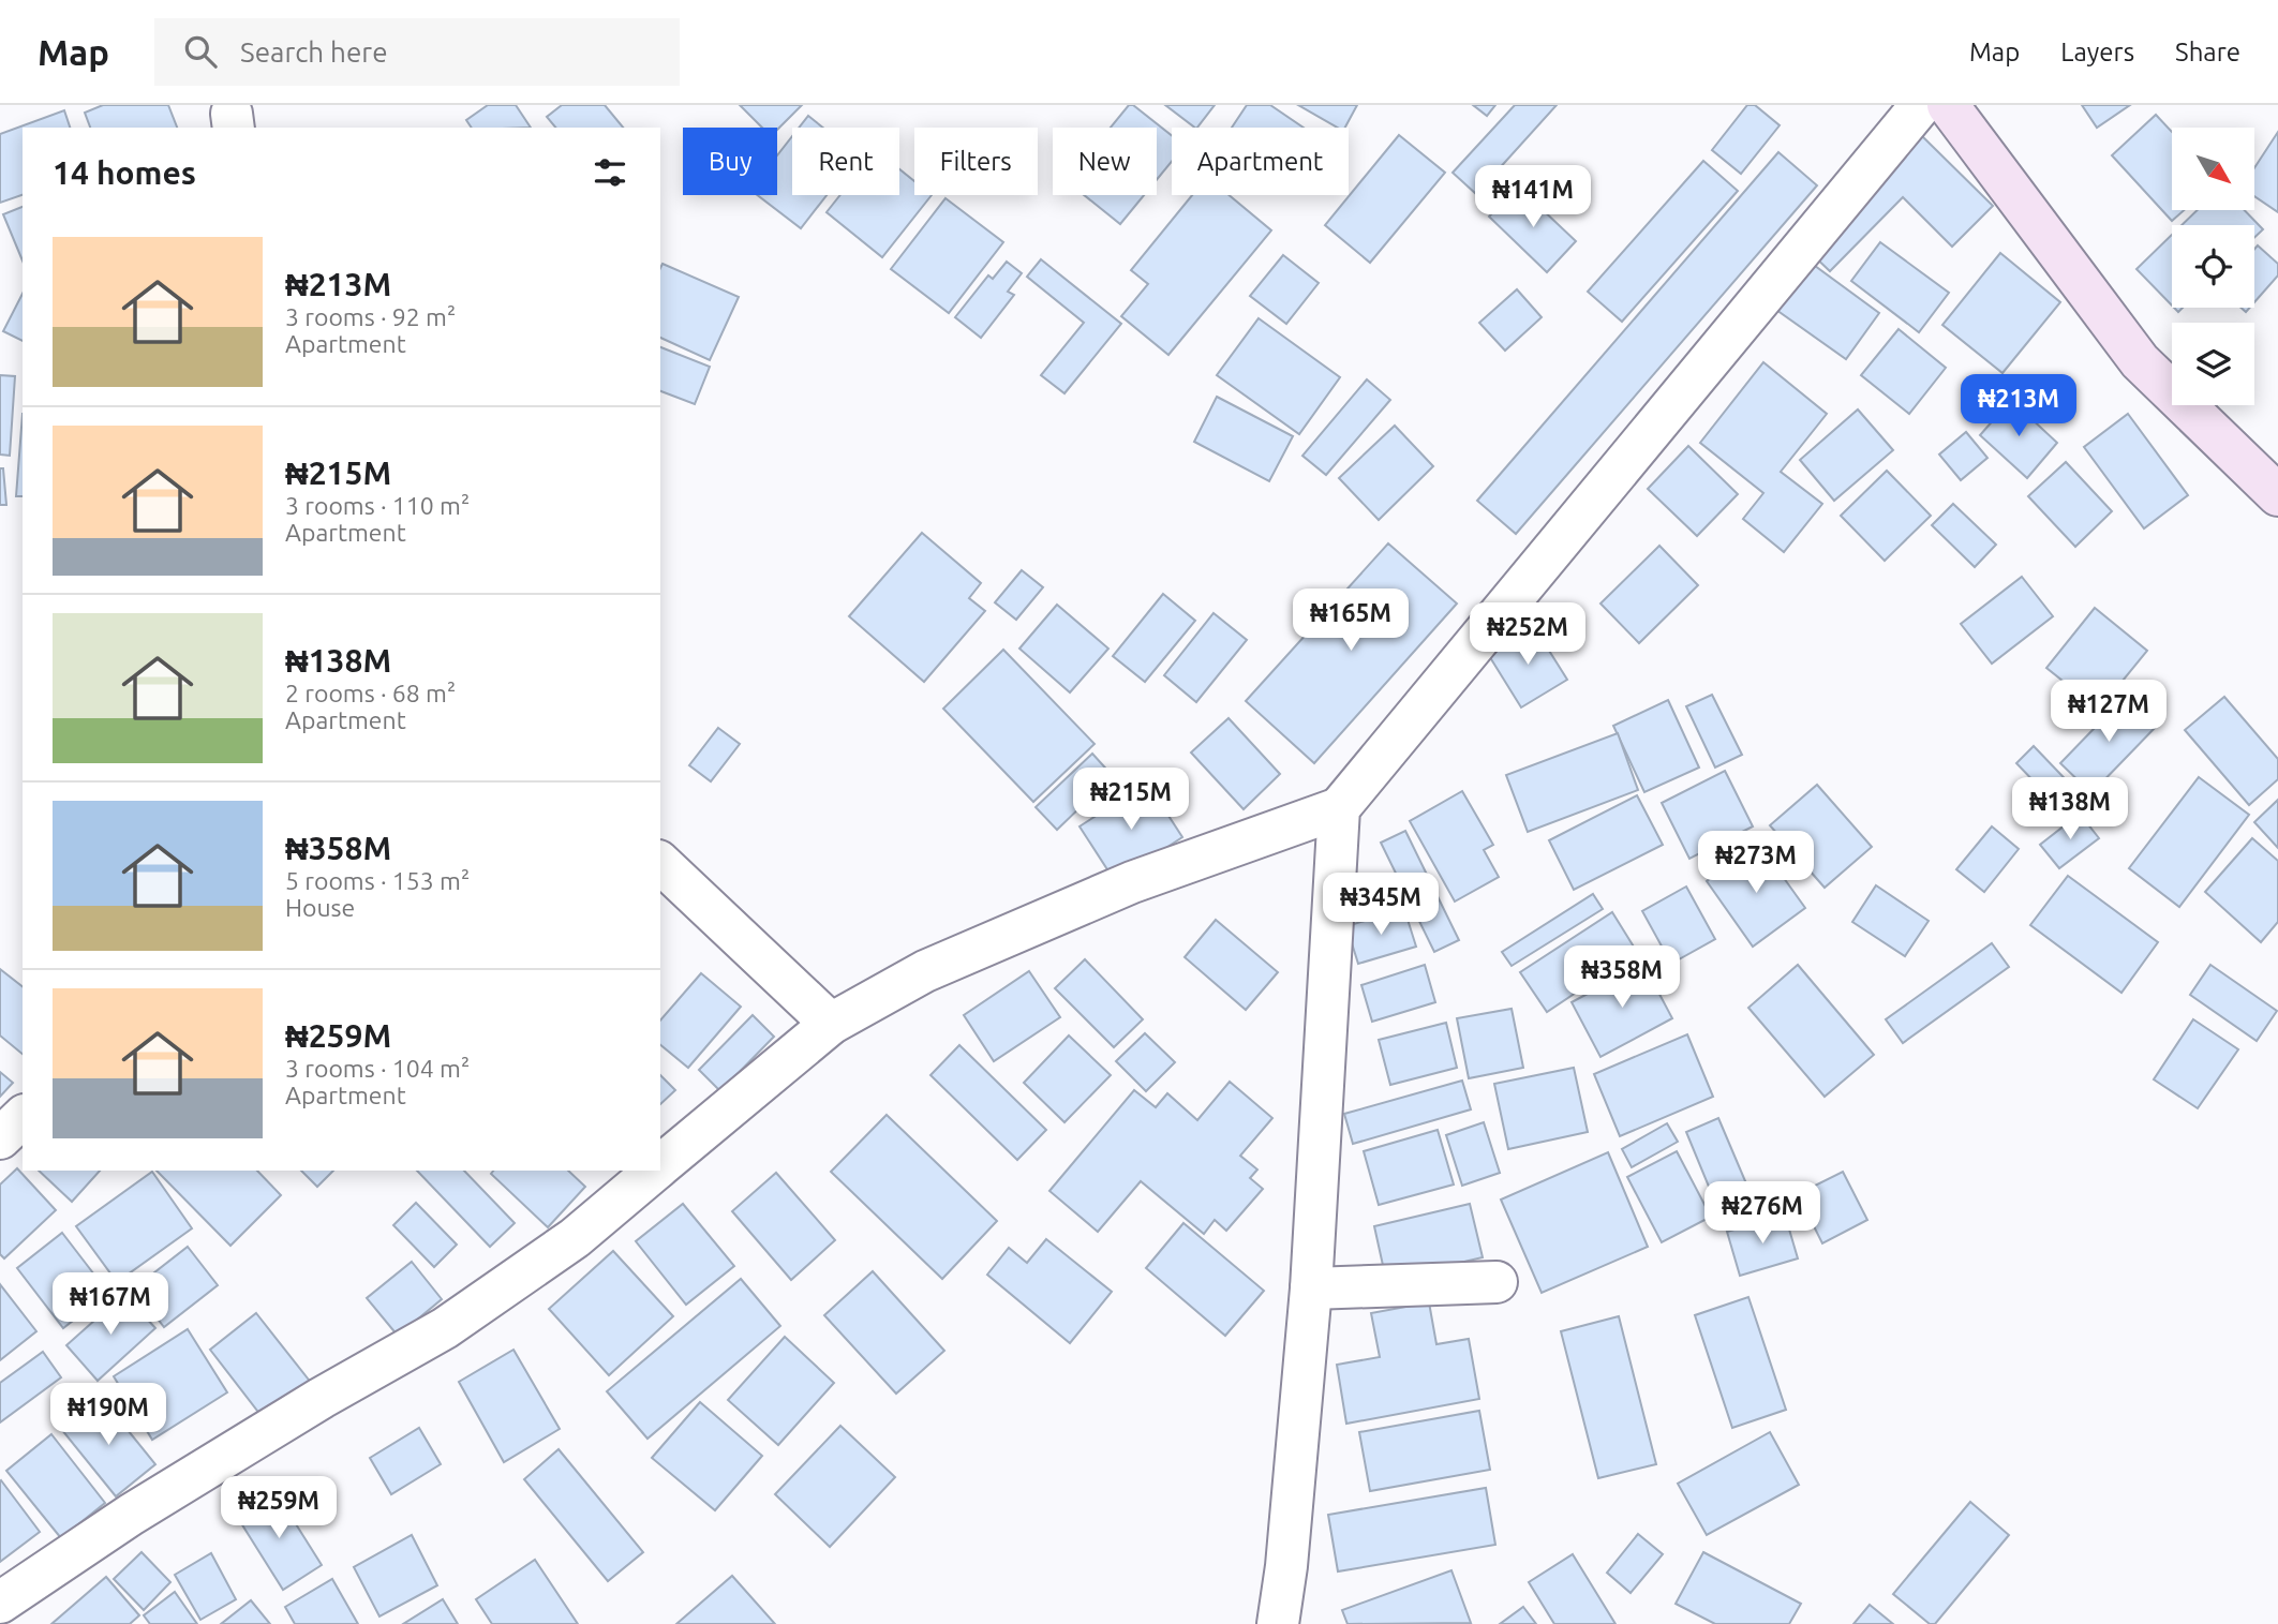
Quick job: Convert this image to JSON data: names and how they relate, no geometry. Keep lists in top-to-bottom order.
{
  "north": "bottom right",
  "page": {
    "header": "Map",
    "search": "Search here",
    "nav": ["Map", "Layers", "Share"],
    "chip": [
      "Buy",
      "Rent",
      "Filters",
      "New",
      "Apartment"
    ],
    "heading": "14 homes",
    "price": [
      "₦141M",
      "₦213M",
      "₦165M",
      "₦252M",
      "₦127M",
      "₦215M",
      "₦138M",
      "₦273M",
      "₦345M",
      "₦358M",
      "₦276M",
      "₦167M",
      "₦190M",
      "₦259M"
    ],
    "list": [
      {
        "name": "₦213M",
        "note": "3 rooms · 92 m² · Apartment"
      },
      {
        "name": "₦215M",
        "note": "3 rooms · 110 m² · Apartment"
      },
      {
        "name": "₦138M",
        "note": "2 rooms · 68 m² · Apartment"
      },
      {
        "name": "₦358M",
        "note": "5 rooms · 153 m² · House"
      },
      {
        "name": "₦259M",
        "note": "3 rooms · 104 m² · Apartment"
      }
    ]
  }
}
